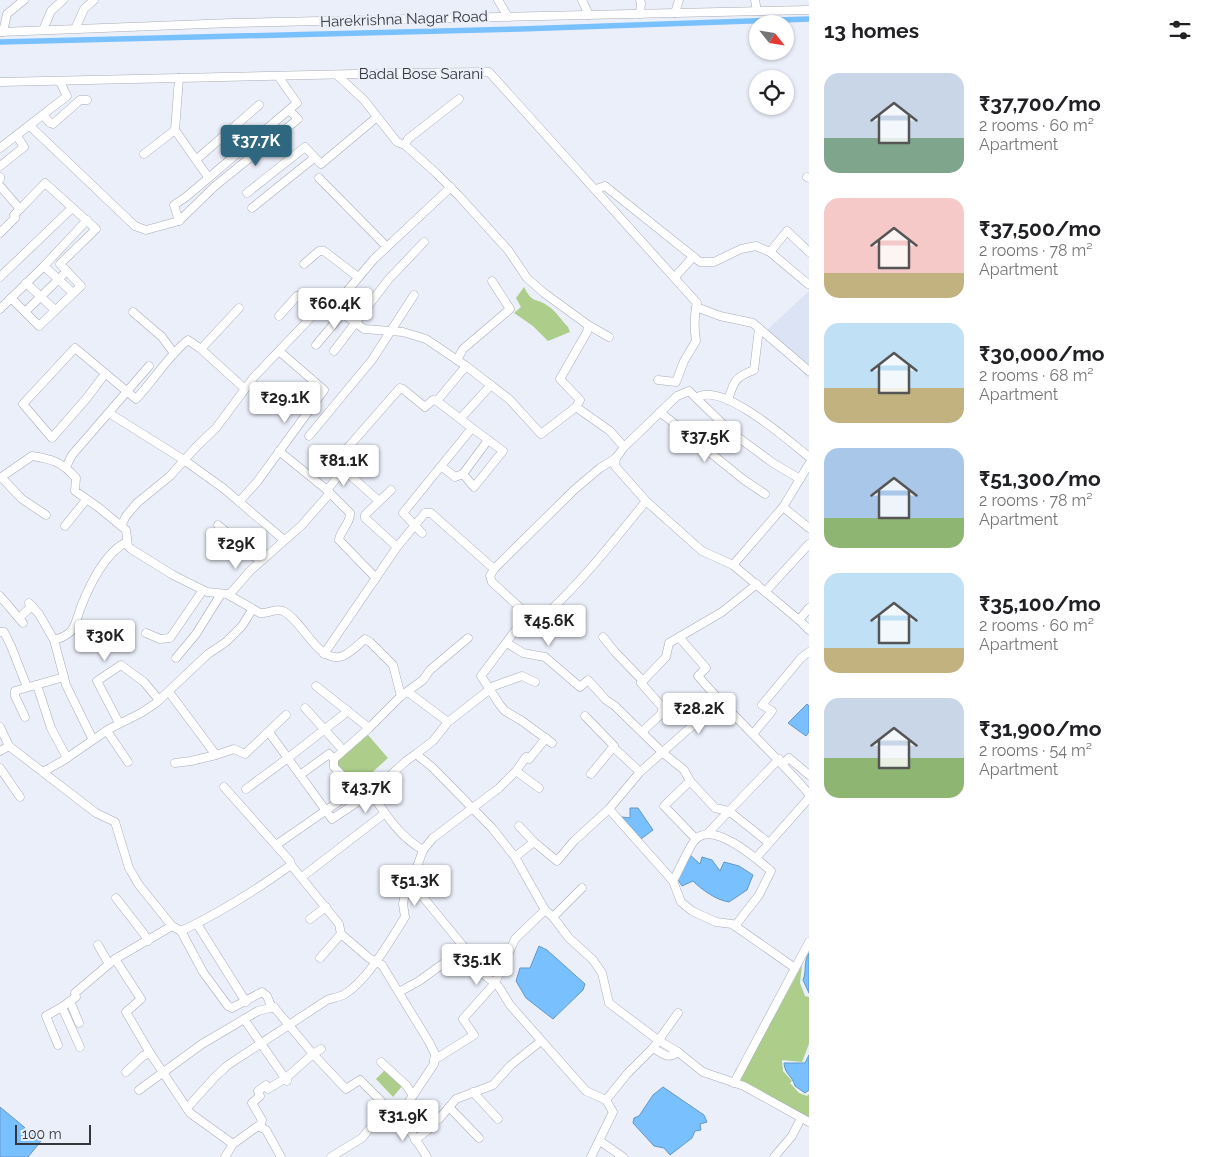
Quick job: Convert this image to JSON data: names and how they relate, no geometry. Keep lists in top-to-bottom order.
{
  "streets": {
    "street": ["Harekrishna Nagar Road", "Badal Bose Sarani"]
  },
  "scale_bar": "100 m",
  "north": "bottom right",
  "page": {
    "heading": "13 homes",
    "list": [
      {
        "name": "₹37,700/mo",
        "note": "2 rooms · 60 m² · Apartment"
      },
      {
        "name": "₹37,500/mo",
        "note": "2 rooms · 78 m² · Apartment"
      },
      {
        "name": "₹30,000/mo",
        "note": "2 rooms · 68 m² · Apartment"
      },
      {
        "name": "₹51,300/mo",
        "note": "2 rooms · 78 m² · Apartment"
      },
      {
        "name": "₹35,100/mo",
        "note": "2 rooms · 60 m² · Apartment"
      },
      {
        "name": "₹31,900/mo",
        "note": "2 rooms · 54 m² · Apartment"
      }
    ],
    "price": [
      "₹37.7K",
      "₹60.4K",
      "₹29.1K",
      "₹37.5K",
      "₹81.1K",
      "₹29K",
      "₹45.6K",
      "₹30K",
      "₹28.2K",
      "₹43.7K",
      "₹51.3K",
      "₹35.1K",
      "₹31.9K"
    ],
    "scale": "100 m"
  }
}
